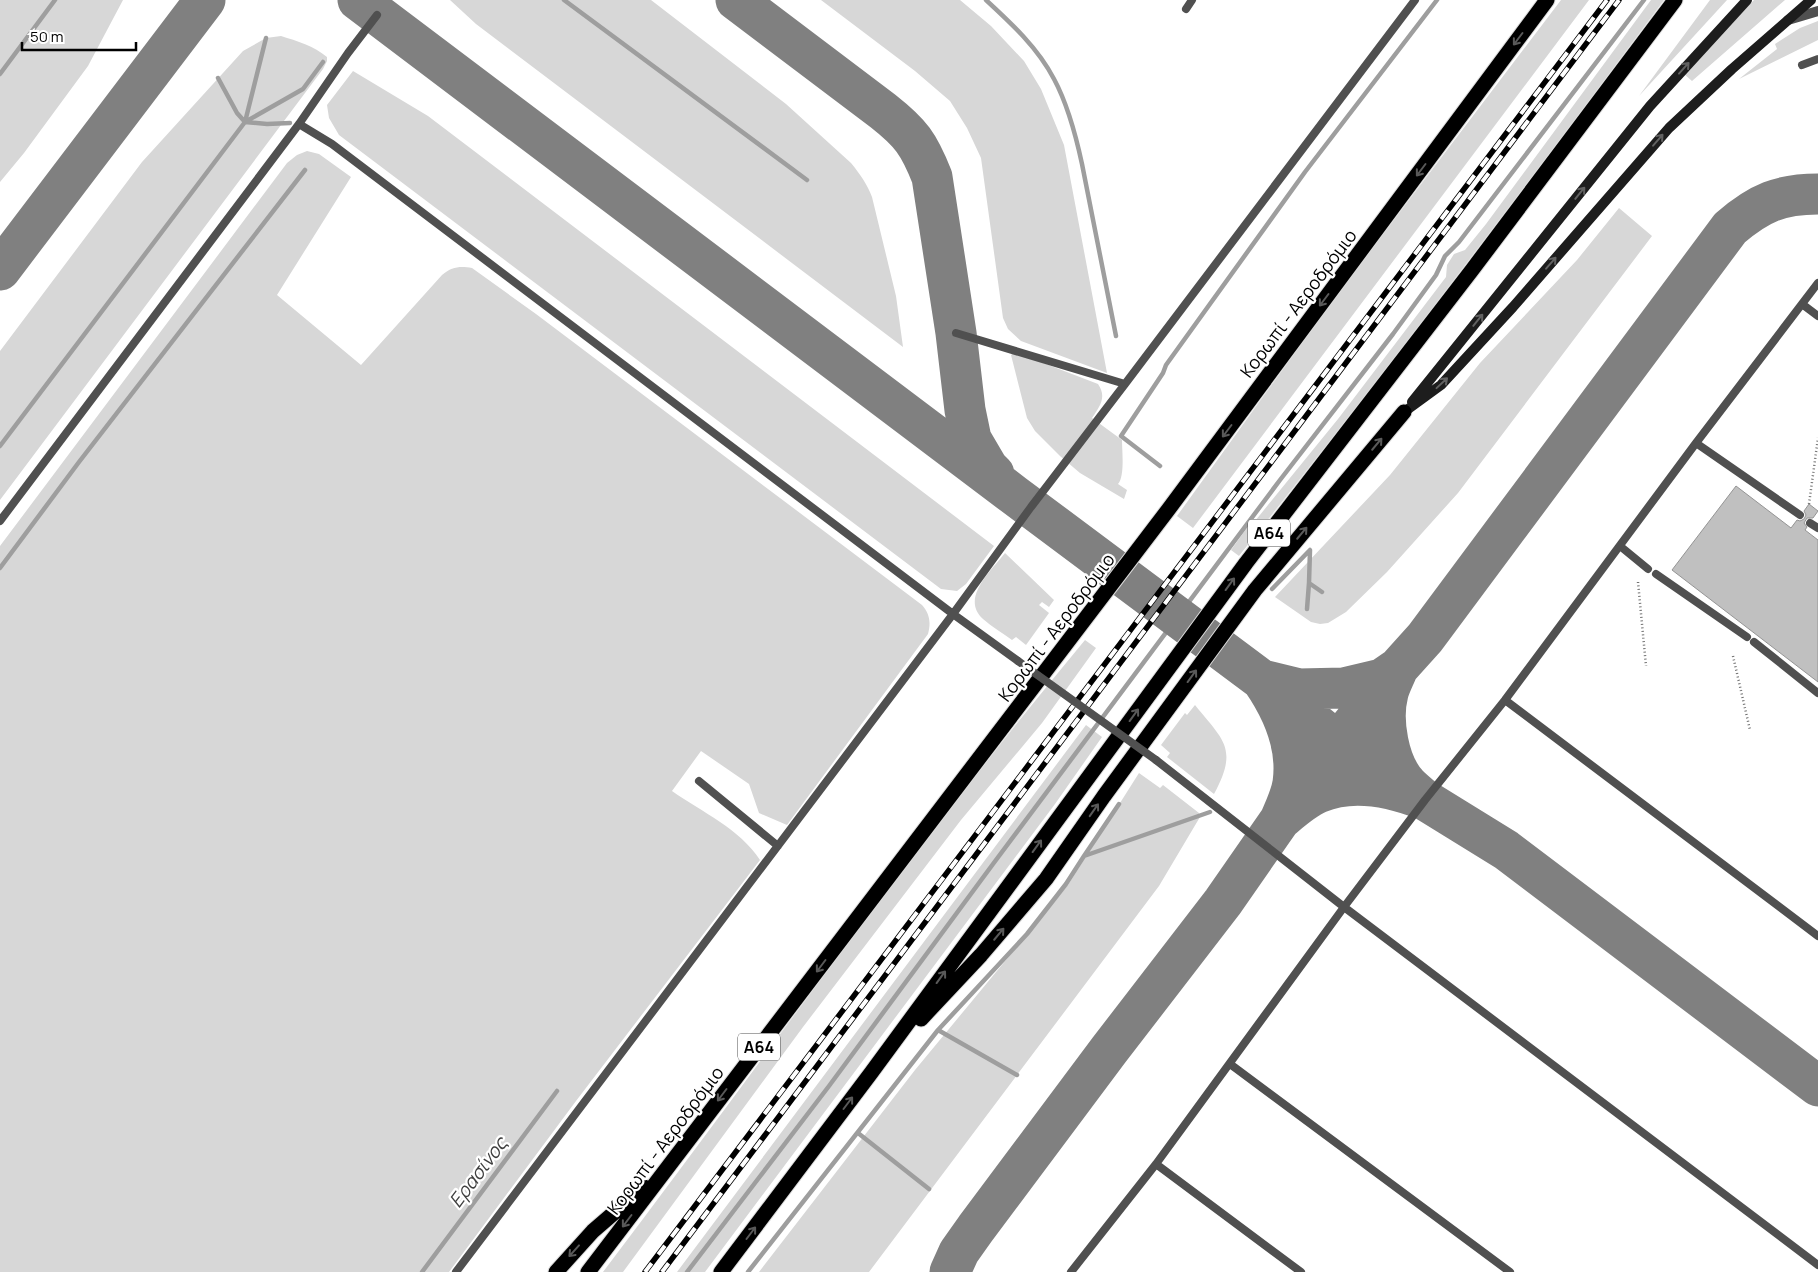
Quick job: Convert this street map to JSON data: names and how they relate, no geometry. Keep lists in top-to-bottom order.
{
  "streets": {
    "highway": ["Κορωπί - Αεροδρόμιο", "Α64"]
  },
  "water": ["Ερασίνος"],
  "scale_bar": "50 m"
}
